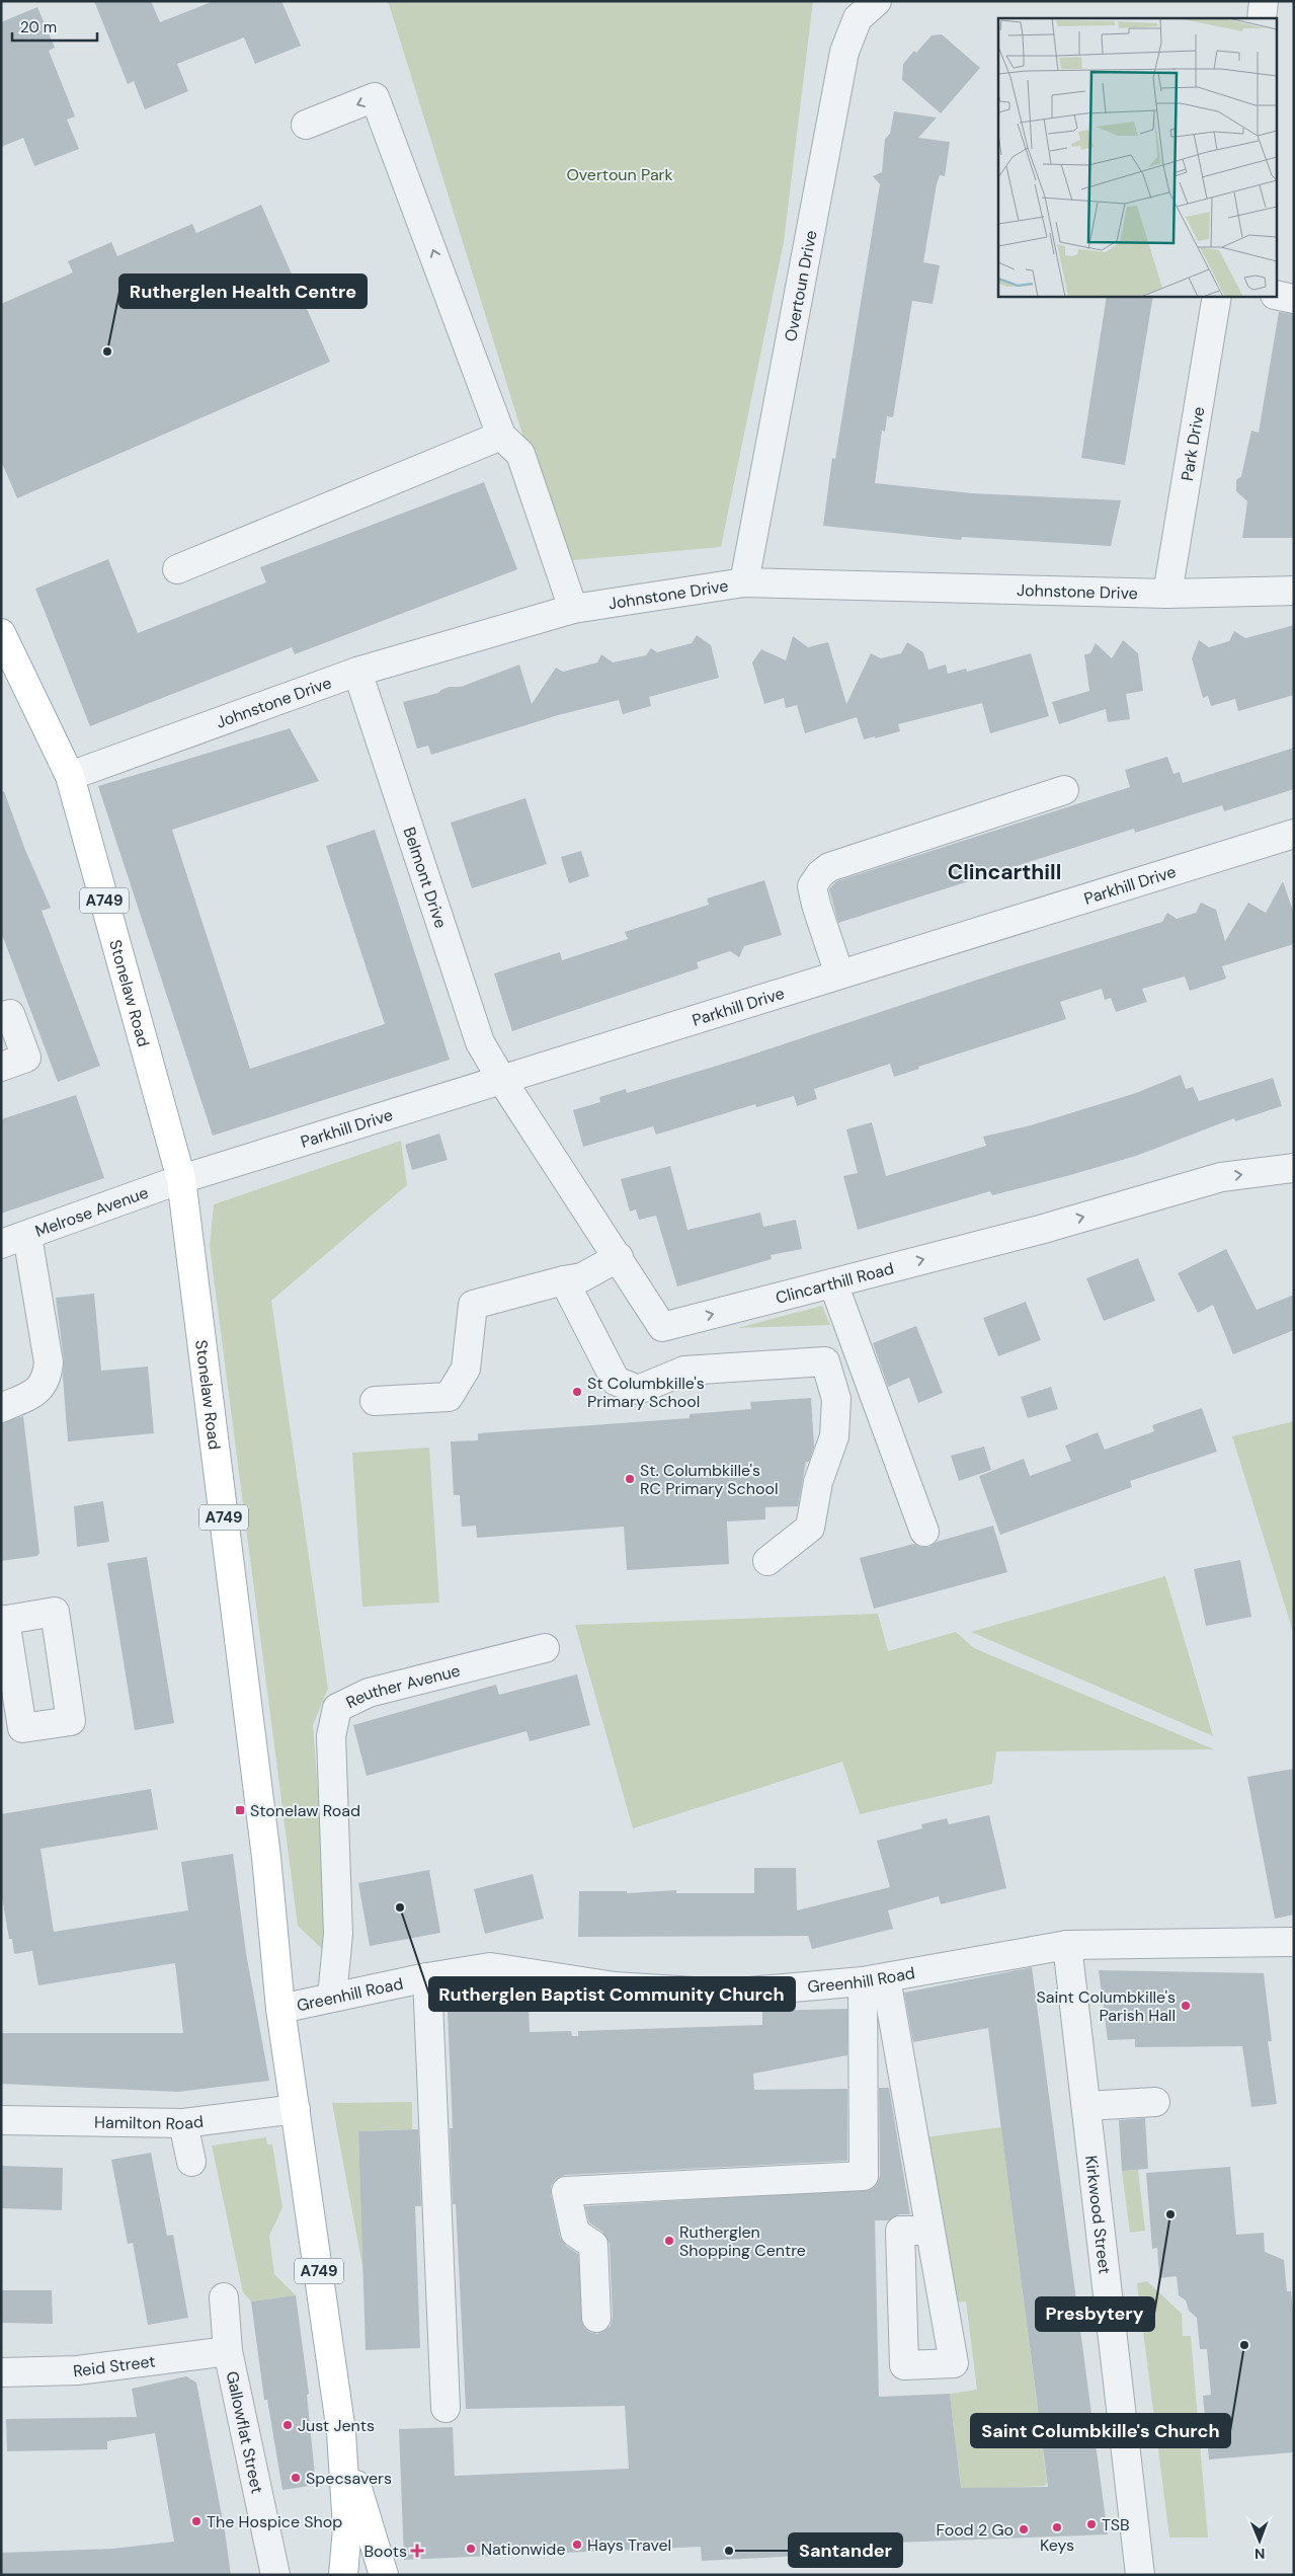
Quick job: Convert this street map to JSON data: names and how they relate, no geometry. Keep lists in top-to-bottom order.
{
  "streets": {
    "main road": ["A749", "Stonelaw Road"],
    "street": [
      "Overtoun Drive",
      "Park Drive",
      "Johnstone Drive",
      "Belmont Drive",
      "Parkhill Drive",
      "Melrose Avenue",
      "Clincarthill Road",
      "Reuther Avenue",
      "Greenhill Road",
      "Hamilton Road",
      "Kirkwood Street",
      "Reid Street",
      "Gallowflat Street"
    ]
  },
  "crossings": [
    ["Overtoun Drive", "Johnstone Drive"],
    ["Park Drive", "Johnstone Drive"],
    ["Johnstone Drive", "Belmont Drive"],
    ["Johnstone Drive", "Stonelaw Road"],
    ["Belmont Drive", "Parkhill Drive"],
    ["Belmont Drive", "Clincarthill Road"],
    ["Parkhill Drive", "Stonelaw Road"],
    ["Parkhill Drive", "Melrose Avenue"],
    ["Parkhill Drive", "Clincarthill Road"],
    ["A749", "Stonelaw Road"],
    ["Stonelaw Road", "Melrose Avenue"],
    ["Stonelaw Road", "Greenhill Road"],
    ["Stonelaw Road", "Hamilton Road"],
    ["Reuther Avenue", "Greenhill Road"],
    ["Greenhill Road", "Kirkwood Street"],
    ["Reid Street", "Gallowflat Street"]
  ],
  "one_way": ["Clincarthill Road"],
  "districts": ["Clincarthill"],
  "parks": ["Overtoun Park"],
  "places": {
    "other": [
      "Rutherglen Health Centre",
      "St Columbkille's Primary School",
      "St. Columbkille's RC Primary School",
      "Rutherglen Baptist Community Church",
      "Saint Columbkille's Parish Hall",
      "Presbytery",
      "Rutherglen Shopping Centre",
      "Saint Columbkille's Church",
      "Just Jents",
      "Specsavers",
      "The Hospice Shop",
      "TSB",
      "Keys",
      "Food 2 Go",
      "Hays Travel",
      "Nationwide",
      "Santander"
    ],
    "transit": ["Stonelaw Road"],
    "health": ["Boots"]
  },
  "scale_bar": "20 m",
  "north": "bottom"
}
